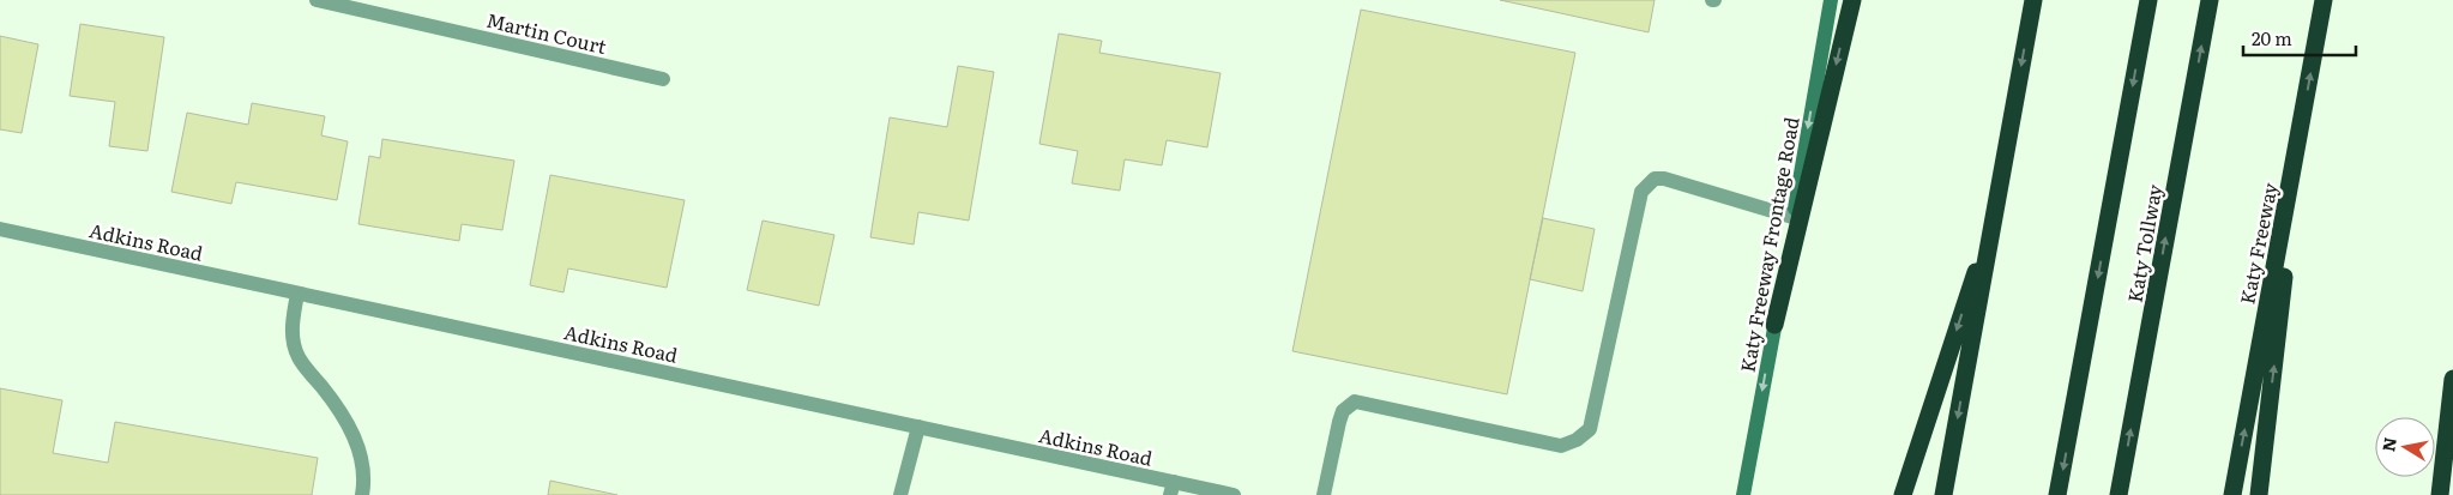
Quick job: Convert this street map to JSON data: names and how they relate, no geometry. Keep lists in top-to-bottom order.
{
  "streets": {
    "highway": ["Katy Tollway", "Katy Freeway"],
    "main road": ["Katy Freeway Frontage Road"],
    "street": ["Martin Court", "Adkins Road"]
  },
  "one_way": ["Katy Freeway Frontage Road"],
  "scale_bar": "20 m",
  "north": "left"
}
